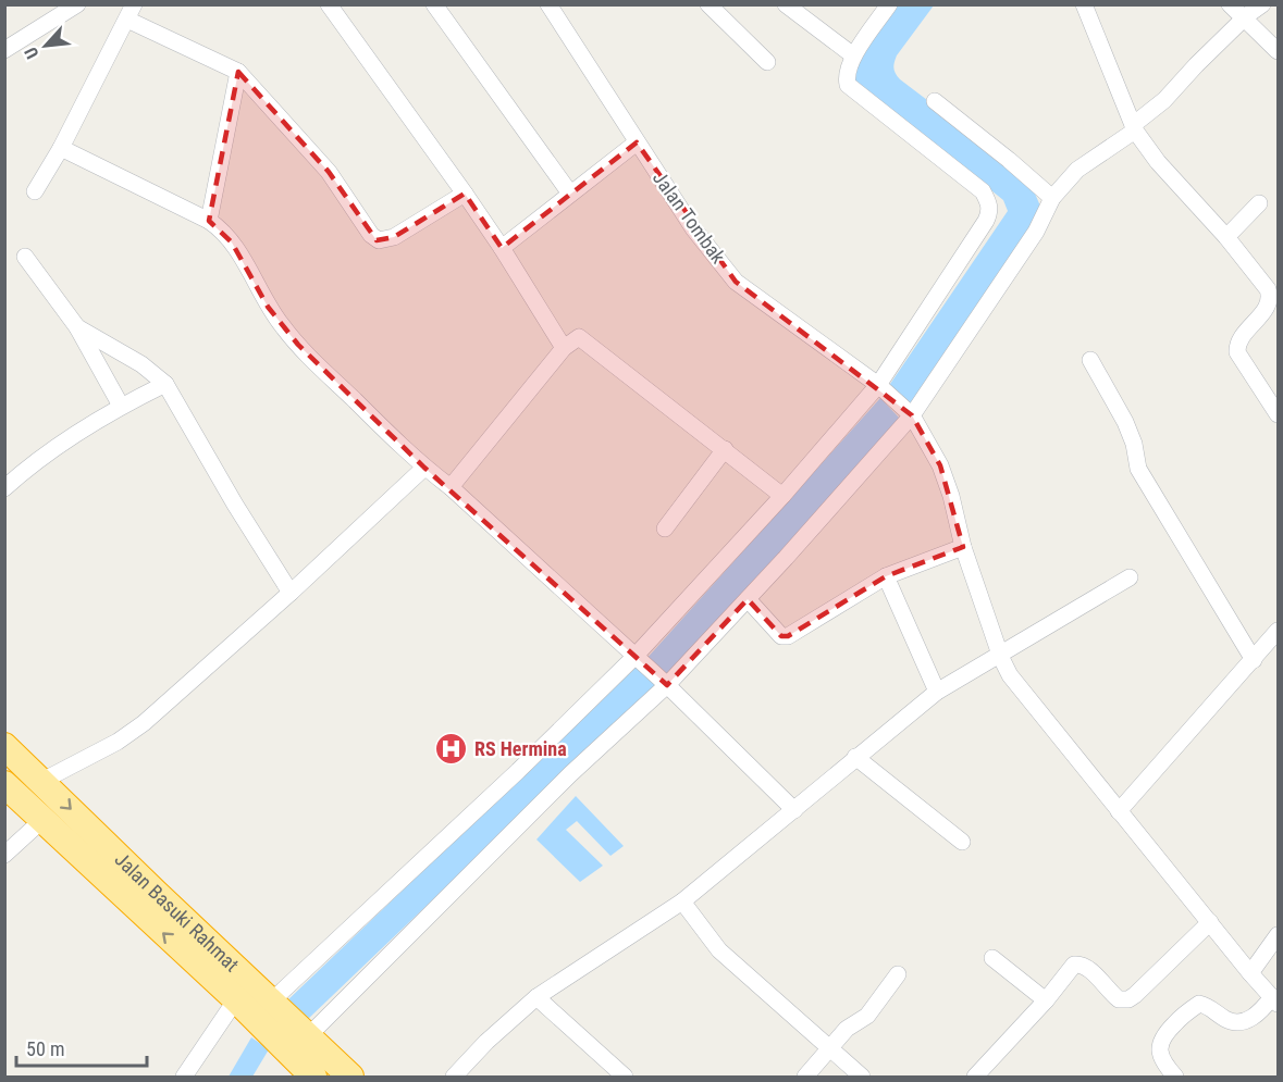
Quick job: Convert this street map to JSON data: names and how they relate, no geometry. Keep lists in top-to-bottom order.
{
  "streets": {
    "highway": ["Jalan Basuki Rahmat"],
    "street": ["Jalan Tombak"]
  },
  "places": {
    "hospital": ["RS Hermina"]
  },
  "scale_bar": "50 m",
  "north": "bottom left"
}
